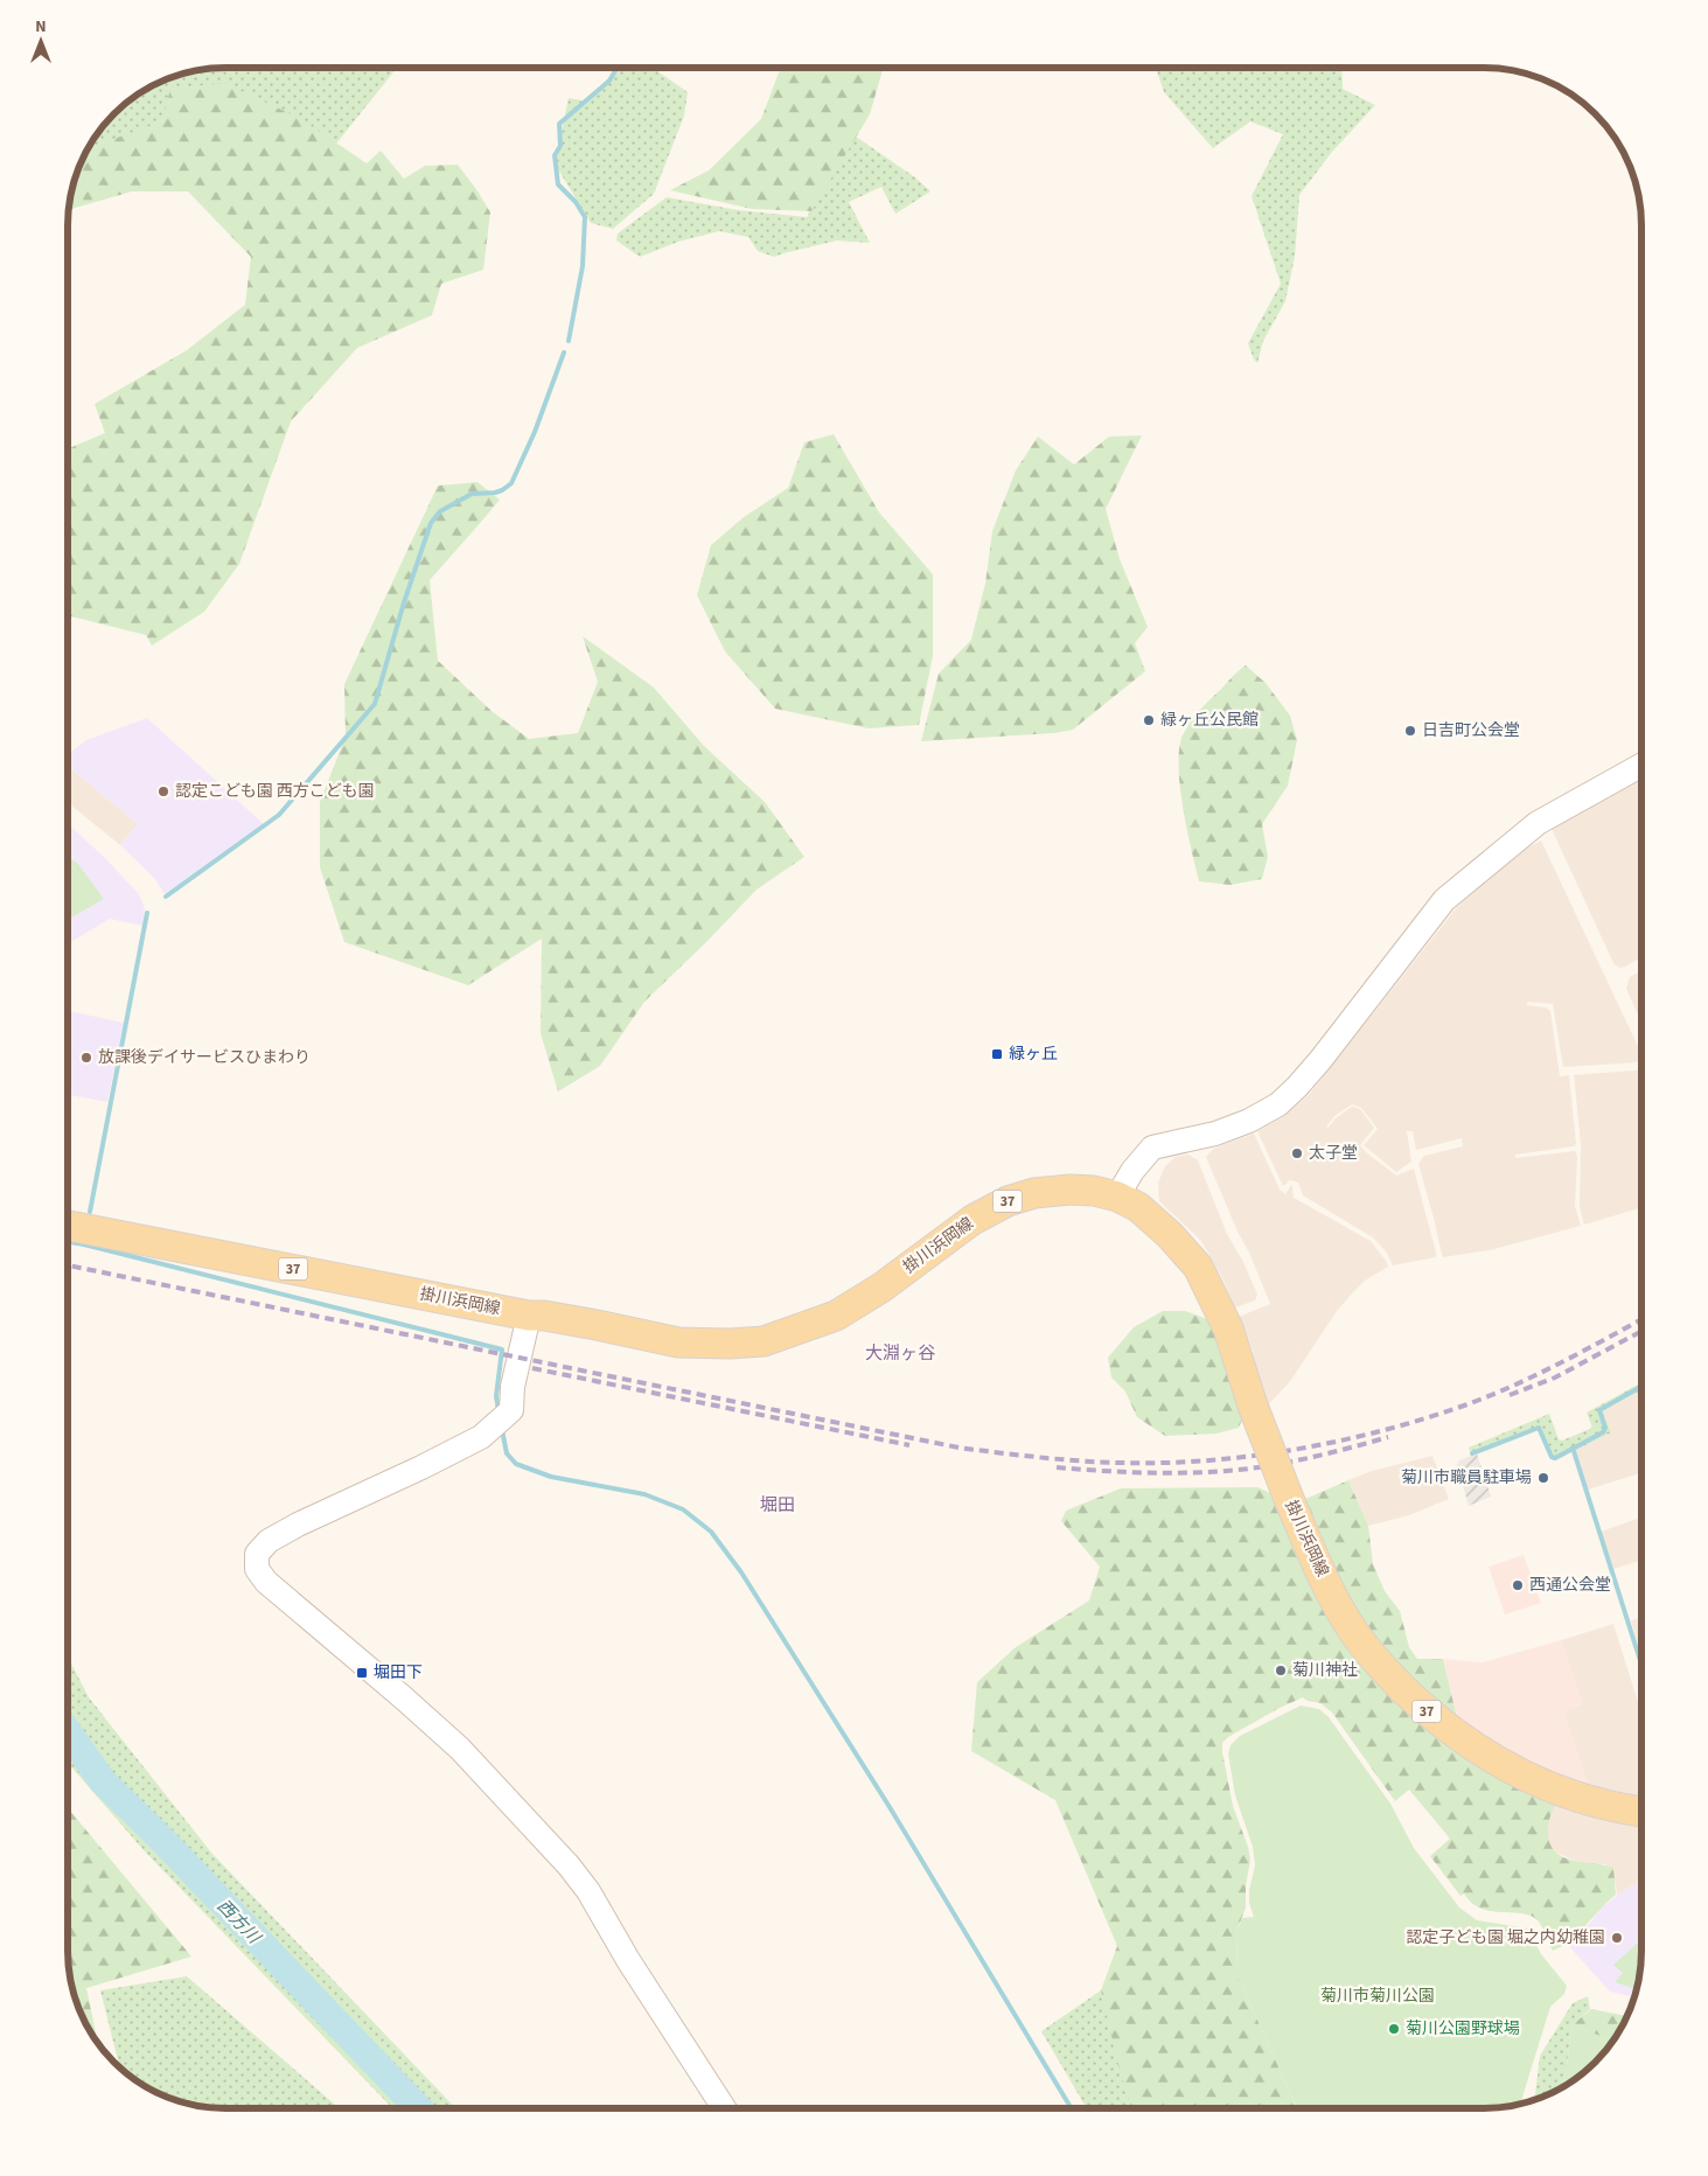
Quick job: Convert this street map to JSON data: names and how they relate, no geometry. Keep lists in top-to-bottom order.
{
  "streets": {
    "main road": ["37", "掛川浜岡線"]
  },
  "districts": ["大淵ヶ谷", "堀田"],
  "water": ["西方川"],
  "parks": ["菊川市菊川公園"],
  "places": {
    "other": [
      "緑ヶ丘公民館",
      "日吉町公会堂",
      "認定こども園 西方こども園",
      "放課後デイサービスひまわり",
      "太子堂",
      "菊川市職員駐車場",
      "西通公会堂",
      "菊川神社",
      "認定子ども園 堀之内幼稚園",
      "菊川公園野球場"
    ],
    "transit": ["緑ヶ丘", "堀田下"]
  },
  "north": "top"
}
